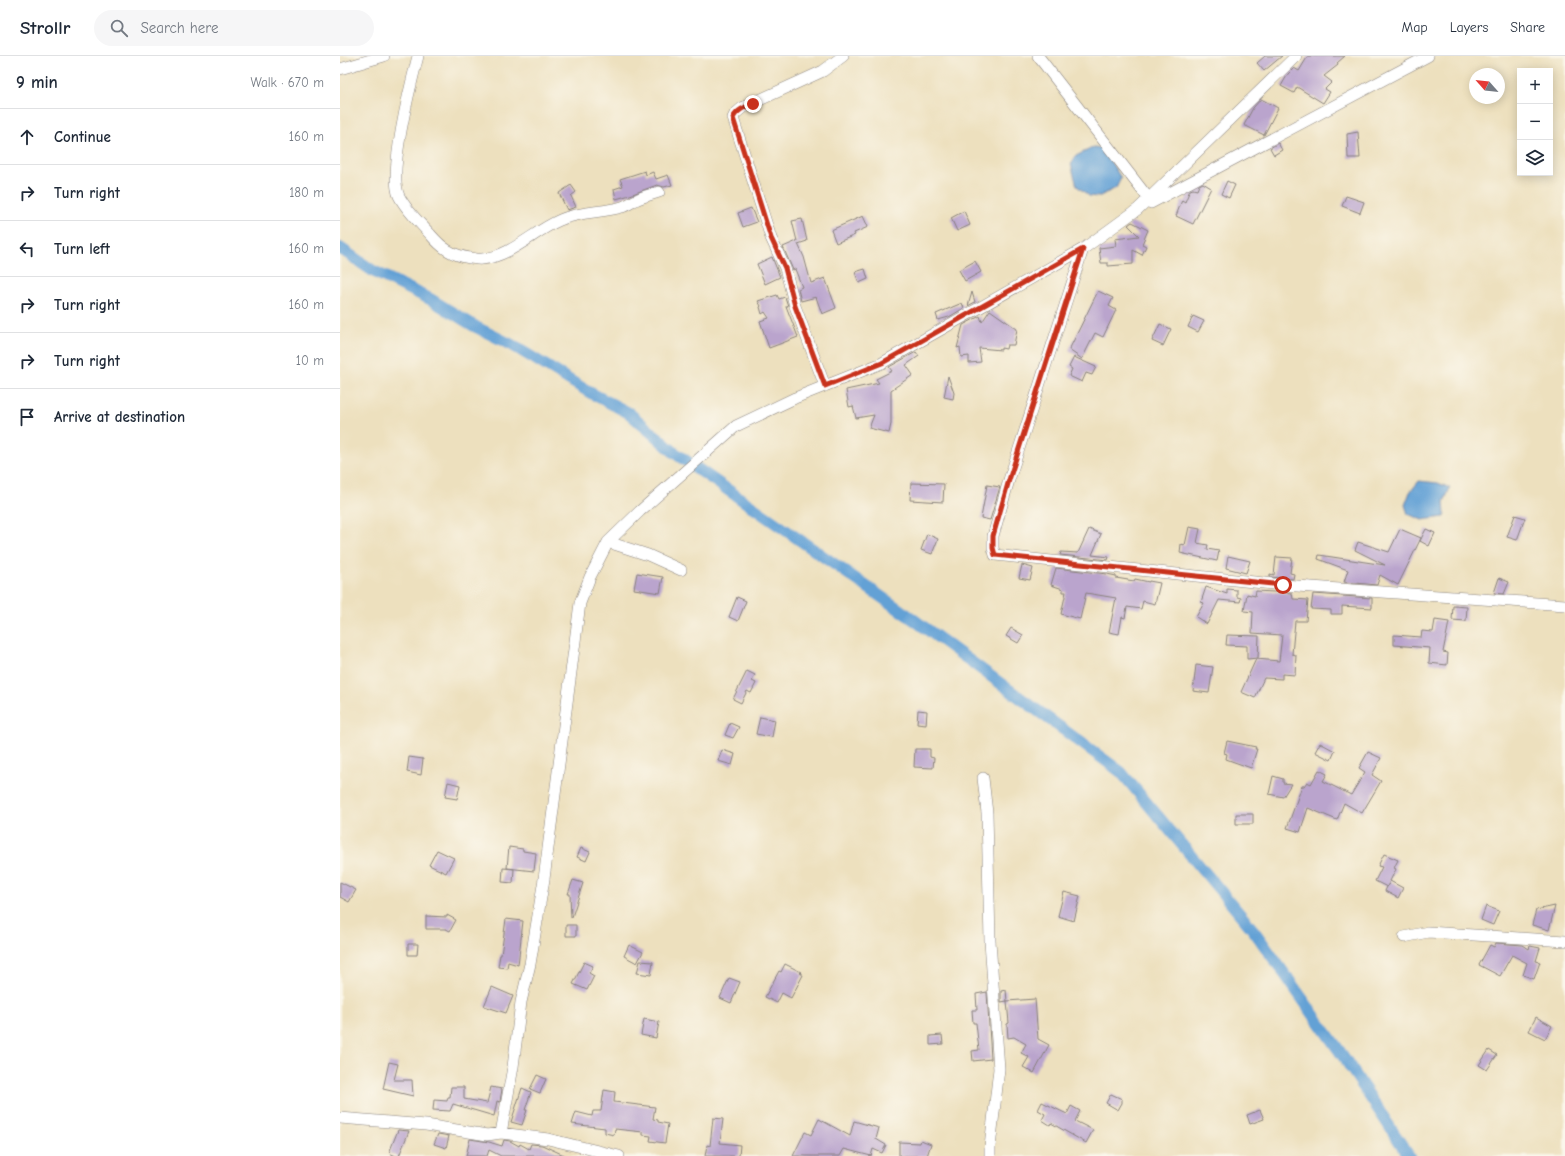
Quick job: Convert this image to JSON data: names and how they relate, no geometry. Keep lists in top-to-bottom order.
{
  "north": "top left",
  "page": {
    "header": "Strollr",
    "search": "Search here",
    "nav": ["Map", "Layers", "Share"],
    "heading": ["9 min", "Walk · 670 m"],
    "map_buttons": ["+", "−"],
    "list": [
      ["Continue", "160 m"],
      ["Turn right", "180 m"],
      ["Turn left", "160 m"],
      ["Turn right", "160 m"],
      ["Turn right", "10 m"],
      "Arrive at destination"
    ]
  }
}
